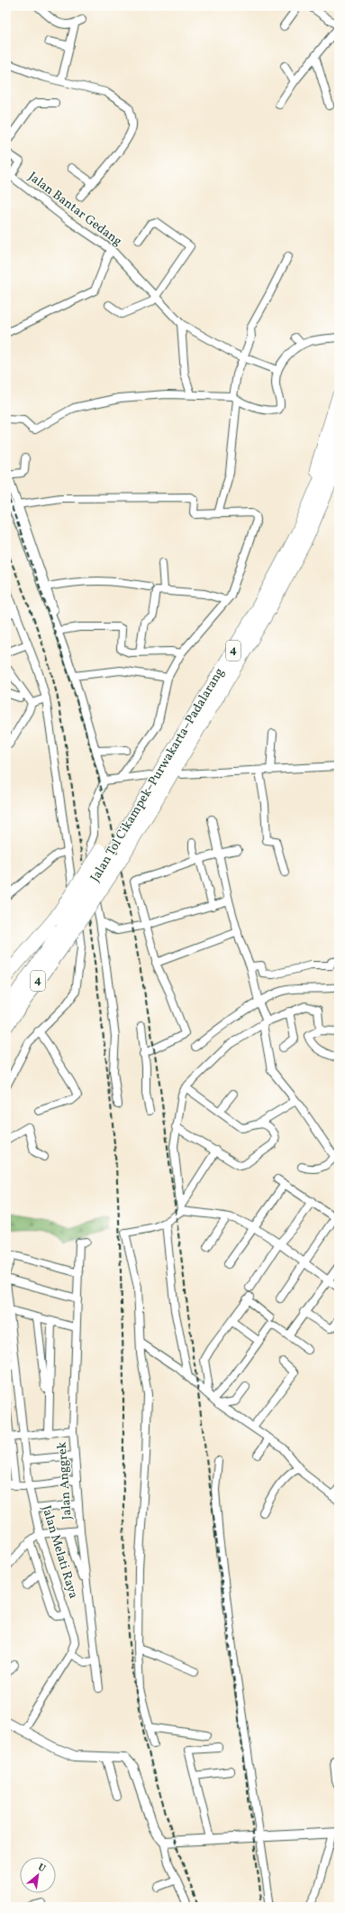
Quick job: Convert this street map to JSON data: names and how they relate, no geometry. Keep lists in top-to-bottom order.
{
  "streets": {
    "highway": ["4", "Jalan Tol Cikampek–Purwakarta–Padalarang"],
    "street": ["Jalan Bantar Gedang", "Jalan Anggrek", "Jalan Melati Raya"]
  },
  "north": "top right"
}
